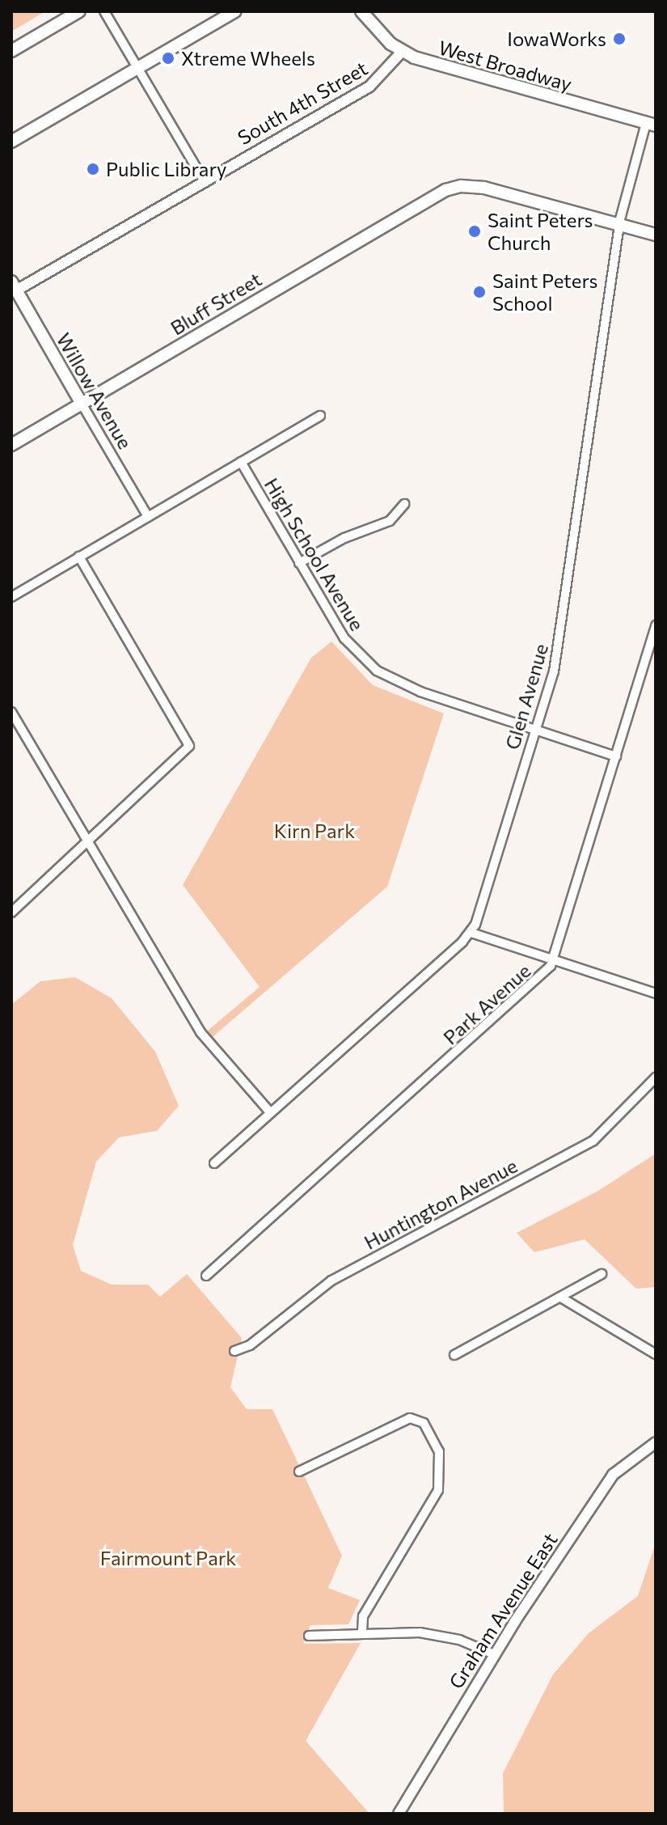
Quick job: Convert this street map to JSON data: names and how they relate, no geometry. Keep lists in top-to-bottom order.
{
  "streets": {
    "main road": ["West Broadway", "Bluff Street", "Willow Avenue"],
    "street": [
      "South 4th Street",
      "High School Avenue",
      "Glen Avenue",
      "Park Avenue",
      "Huntington Avenue",
      "Graham Avenue East"
    ]
  },
  "crossings": [
    ["West Broadway", "South 4th Street"],
    ["West Broadway", "Glen Avenue"],
    ["South 4th Street", "Willow Avenue"],
    ["Bluff Street", "Willow Avenue"],
    ["Bluff Street", "Glen Avenue"],
    ["High School Avenue", "Glen Avenue"],
    ["High School Avenue", "Park Avenue"]
  ],
  "parks": ["Kirn Park", "Fairmount Park"],
  "places": [
    "IowaWorks",
    "Xtreme Wheels",
    "Public Library",
    "Saint Peters Church",
    "Saint Peters School"
  ]
}
